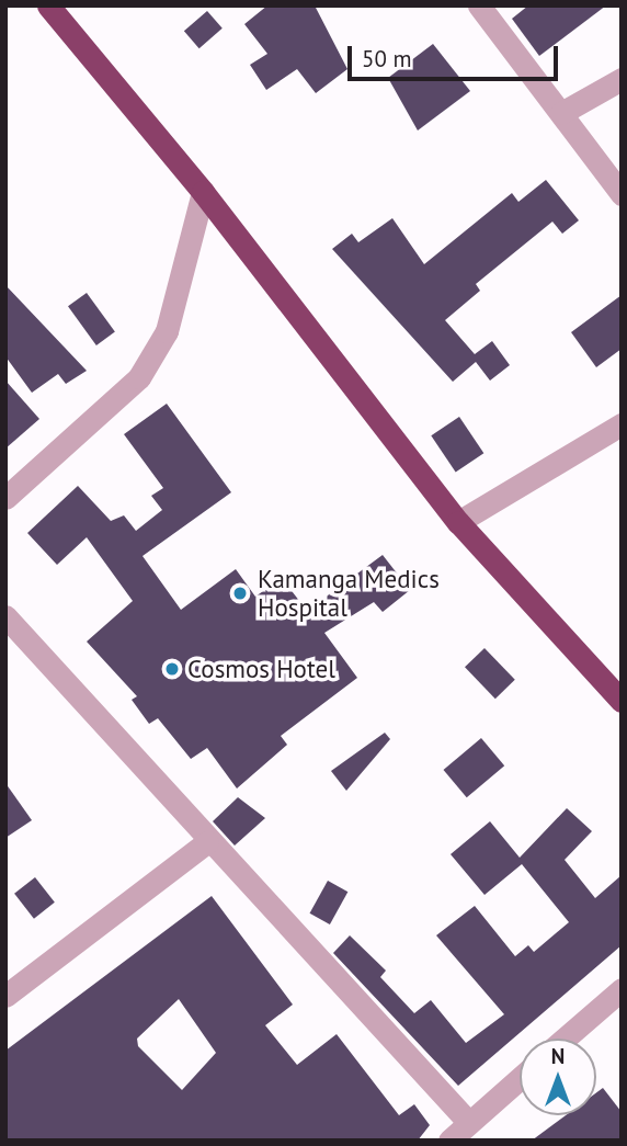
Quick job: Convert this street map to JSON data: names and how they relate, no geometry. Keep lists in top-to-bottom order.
{
  "places": ["Kamanga Medics Hospital", "Cosmos Hotel"],
  "scale_bar": "50 m",
  "north": "top"
}
